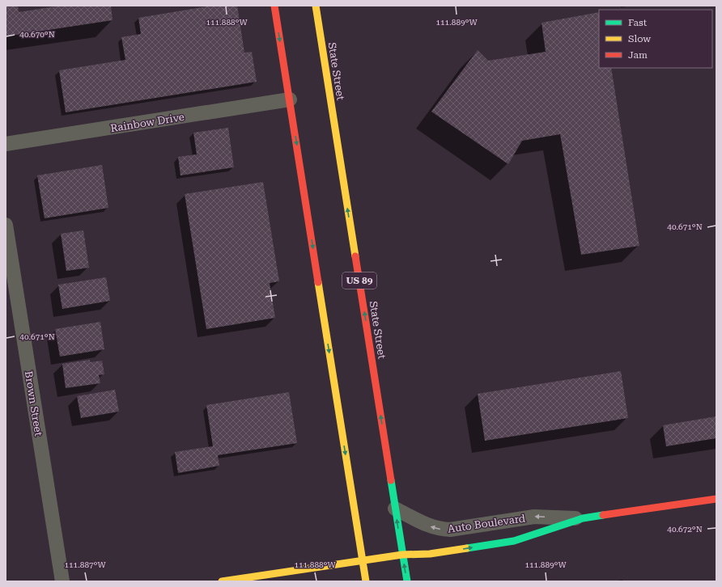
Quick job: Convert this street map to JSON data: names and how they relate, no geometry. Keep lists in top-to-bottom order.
{
  "streets": {
    "main road": ["State Street", "US 89", "Auto Boulevard"],
    "street": ["Rainbow Drive", "Brown Street"]
  },
  "crossings": [
    ["State Street", "Auto Boulevard"]
  ],
  "legend": ["Fast", "Slow", "Jam"],
  "coordinates": [
    "111.888°W",
    "111.889°W",
    "40.670°N",
    "40.671°N",
    "40.672°N",
    "111.887°W"
  ]
}
